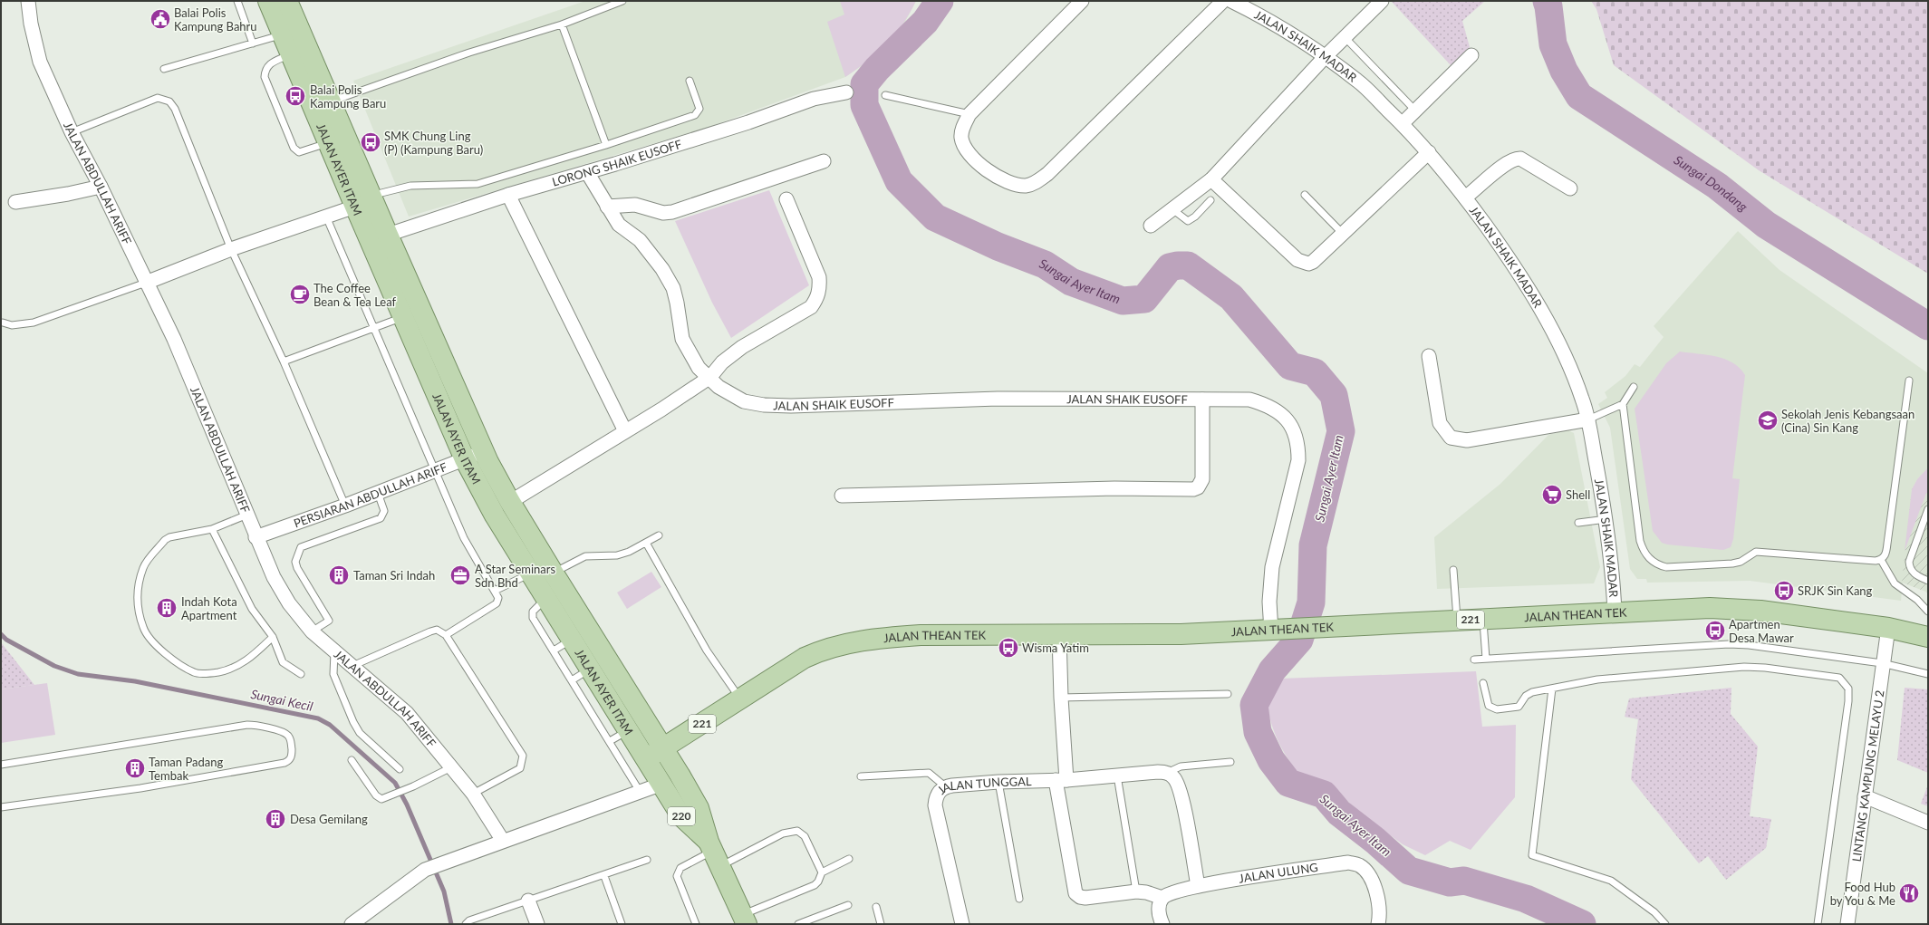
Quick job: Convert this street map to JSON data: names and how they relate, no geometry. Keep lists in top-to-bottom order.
{
  "streets": {
    "main road": [
      "JALAN AYER ITAM",
      "JALAN THEAN TEK",
      "221",
      "220"
    ],
    "street": [
      "JALAN SHAIK MADAR",
      "LORONG SHAIK EUSOFF",
      "JALAN ABDULLAH ARIFF",
      "JALAN SHAIK EUSOFF",
      "PERSIARAN ABDULLAH ARIFF",
      "LINTANG KAMPUNG MELAYU 2",
      "JALAN TUNGGAL",
      "JALAN ULUNG"
    ]
  },
  "crossings": [
    ["JALAN SHAIK MADAR", "JALAN THEAN TEK"],
    ["LORONG SHAIK EUSOFF", "JALAN AYER ITAM"],
    ["LORONG SHAIK EUSOFF", "JALAN SHAIK EUSOFF"],
    ["JALAN AYER ITAM", "PERSIARAN ABDULLAH ARIFF"],
    ["JALAN AYER ITAM", "JALAN THEAN TEK"],
    ["JALAN AYER ITAM", "221"],
    ["JALAN ABDULLAH ARIFF", "PERSIARAN ABDULLAH ARIFF"],
    ["JALAN SHAIK EUSOFF", "JALAN THEAN TEK"],
    ["JALAN THEAN TEK", "221"],
    ["JALAN THEAN TEK", "LINTANG KAMPUNG MELAYU 2"]
  ],
  "water": ["Sungai Dondang", "Sungai Ayer Itam", "Sungai Kecil"],
  "places": {
    "public building": ["Balai Polis Kampung Bahru"],
    "bus stop": [
      "Balai Polis Kampung Baru",
      "SMK Chung Ling (P) (Kampung Baru)",
      "SRJK Sin Kang",
      "Apartmen Desa Mawar",
      "Wisma Yatim"
    ],
    "cafe": ["The Coffee Bean & Tea Leaf"],
    "school or university": ["Sekolah Jenis Kebangsaan (Cina) Sin Kang"],
    "supermarket": ["Shell"],
    "building": [
      "Taman Sri Indah",
      "Indah Kota Apartment",
      "Taman Padang Tembak",
      "Desa Gemilang"
    ],
    "office": ["A Star Seminars Sdn Bhd"],
    "restaurant": ["Food Hub by You & Me"]
  }
}
